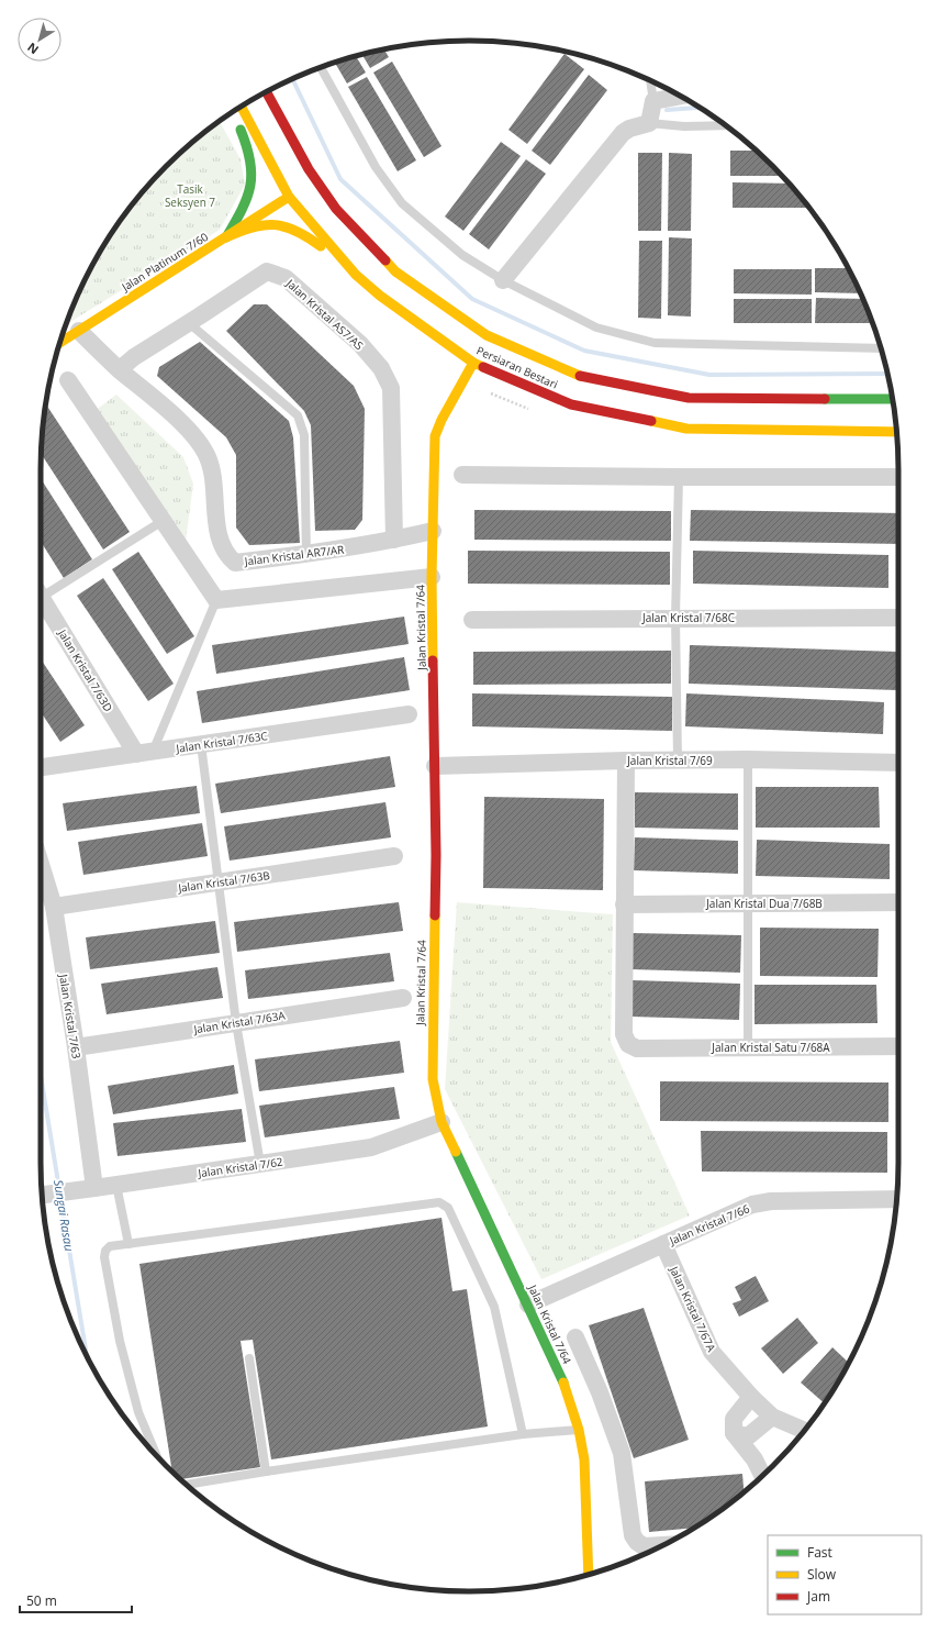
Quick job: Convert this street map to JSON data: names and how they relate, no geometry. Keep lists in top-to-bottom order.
{
  "streets": {
    "main road": ["Jalan Platinum 7/60", "Persiaran Bestari", "Jalan Kristal 7/64"],
    "street": [
      "Jalan Kristal AS7/AS",
      "Jalan Kristal AR7/AR",
      "Jalan Kristal 7/68C",
      "Jalan Kristal 7/63D",
      "Jalan Kristal 7/63C",
      "Jalan Kristal 7/69",
      "Jalan Kristal 7/63B",
      "Jalan Kristal Dua 7/68B",
      "Jalan Kristal 7/63",
      "Jalan Kristal 7/63A",
      "Jalan Kristal Satu 7/68A",
      "Jalan Kristal 7/62",
      "Jalan Kristal 7/66",
      "Jalan Kristal 7/67A"
    ]
  },
  "crossings": [
    ["Jalan Platinum 7/60", "Persiaran Bestari"],
    ["Jalan Platinum 7/60", "Jalan Kristal AR7/AR"],
    ["Jalan Kristal AS7/AS", "Jalan Kristal AR7/AR"],
    ["Persiaran Bestari", "Jalan Kristal 7/64"],
    ["Jalan Kristal AR7/AR", "Jalan Kristal 7/64"],
    ["Jalan Kristal 7/64", "Jalan Kristal 7/69"],
    ["Jalan Kristal 7/64", "Jalan Kristal 7/62"],
    ["Jalan Kristal 7/64", "Jalan Kristal 7/66"],
    ["Jalan Kristal 7/63D", "Jalan Kristal 7/63C"],
    ["Jalan Kristal 7/63B", "Jalan Kristal 7/63"],
    ["Jalan Kristal Dua 7/68B", "Jalan Kristal Satu 7/68A"],
    ["Jalan Kristal 7/63", "Jalan Kristal 7/63A"],
    ["Jalan Kristal 7/63", "Jalan Kristal 7/62"],
    ["Jalan Kristal 7/66", "Jalan Kristal 7/67A"]
  ],
  "water": ["Sungai Rasau"],
  "parks": ["Tasik Seksyen 7"],
  "legend": ["Fast", "Slow", "Jam"],
  "scale_bar": "50 m",
  "north": "bottom left"
}
